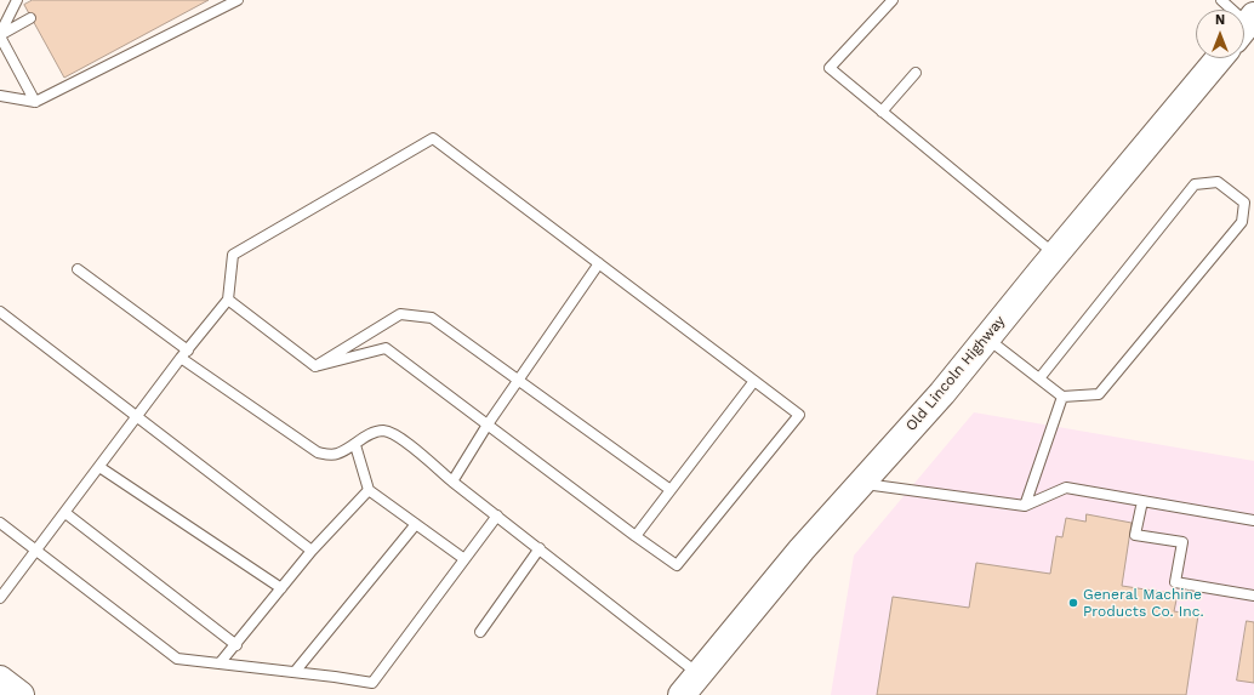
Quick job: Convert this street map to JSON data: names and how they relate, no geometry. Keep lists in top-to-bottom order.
{
  "streets": {
    "main road": ["Old Lincoln Highway"]
  },
  "places": ["General Machine Products Co. Inc."],
  "north": "top"
}
